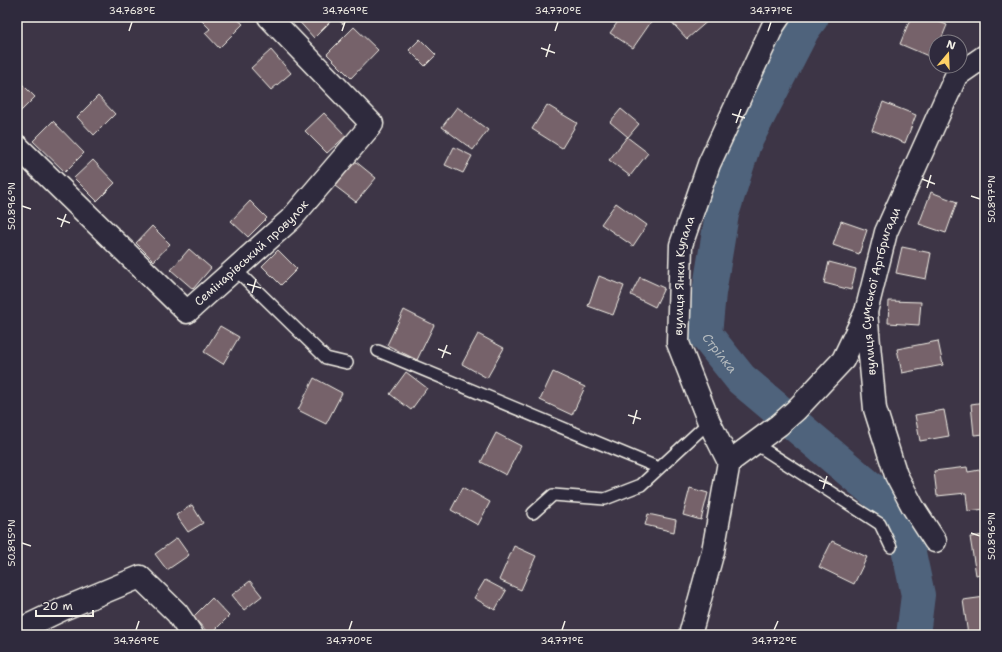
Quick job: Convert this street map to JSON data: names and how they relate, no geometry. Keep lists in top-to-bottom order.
{
  "streets": {
    "street": ["Семінарівський провулок", "вулиця Янки Купала", "вулиця Сумської Артбригади"]
  },
  "water": ["Стрілка"],
  "scale_bar": "20 m",
  "north": "top",
  "coordinates": [
    "34.768°E",
    "34.769°E",
    "34.770°E",
    "34.771°E",
    "50.897°N",
    "50.896°N",
    "50.895°N",
    "34.772°E"
  ]
}
